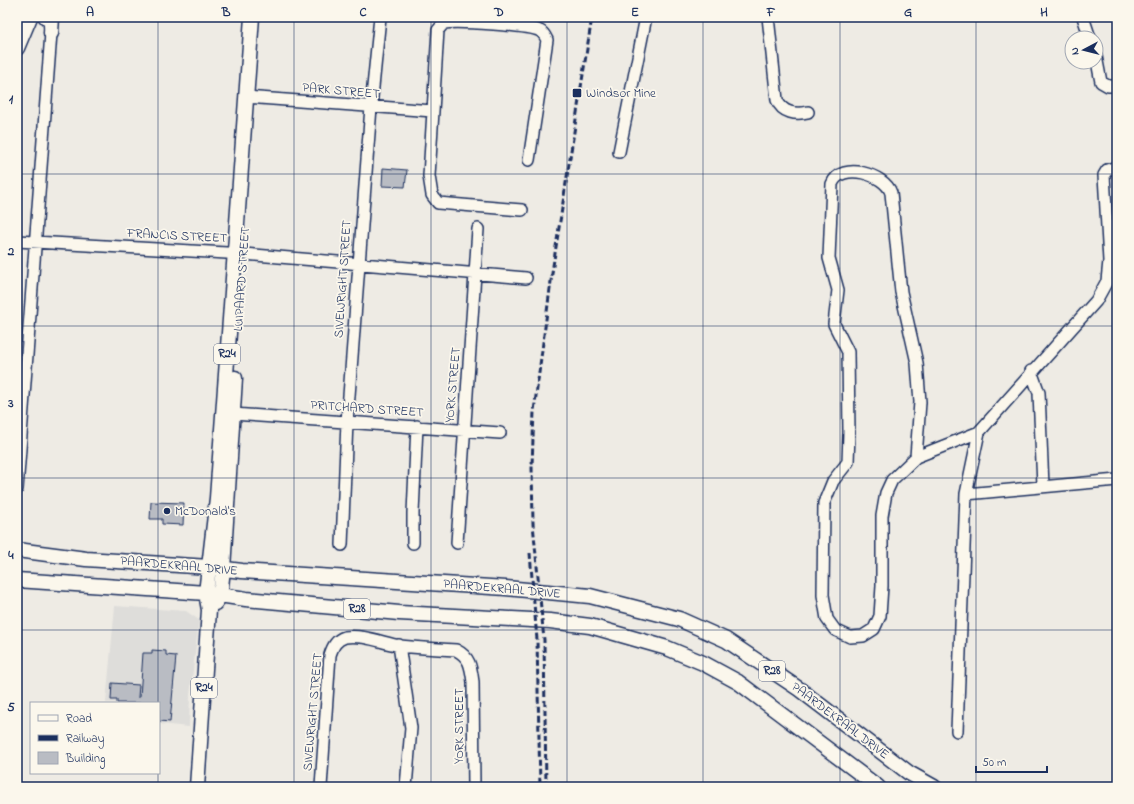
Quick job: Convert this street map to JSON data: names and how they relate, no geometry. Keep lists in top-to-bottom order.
{
  "streets": {
    "main road": [
      "LUIPAARD STREET",
      "R24",
      "PAARDEKRAAL DRIVE",
      "R28"
    ],
    "street": [
      "PARK STREET",
      "FRANCIS STREET",
      "SIVEWRIGHT STREET",
      "YORK STREET",
      "PRITCHARD STREET"
    ]
  },
  "crossings": [
    ["PARK STREET", "LUIPAARD STREET"],
    ["PARK STREET", "SIVEWRIGHT STREET"],
    ["FRANCIS STREET", "LUIPAARD STREET"],
    ["FRANCIS STREET", "SIVEWRIGHT STREET"],
    ["FRANCIS STREET", "YORK STREET"],
    ["LUIPAARD STREET", "PRITCHARD STREET"],
    ["LUIPAARD STREET", "PAARDEKRAAL DRIVE"],
    ["SIVEWRIGHT STREET", "YORK STREET"],
    ["SIVEWRIGHT STREET", "PRITCHARD STREET"],
    ["YORK STREET", "PRITCHARD STREET"]
  ],
  "places": {
    "transit": ["Windsor Mine"],
    "other": ["McDonald's"]
  },
  "legend": ["Road", "Railway", "Building"],
  "scale_bar": "50 m",
  "north": "left",
  "grid": {
    "columns": [
      "A",
      "B",
      "C",
      "D",
      "E",
      "F",
      "G",
      "H"
    ],
    "rows": [
      "1",
      "2",
      "3",
      "4",
      "5"
    ]
  }
}
